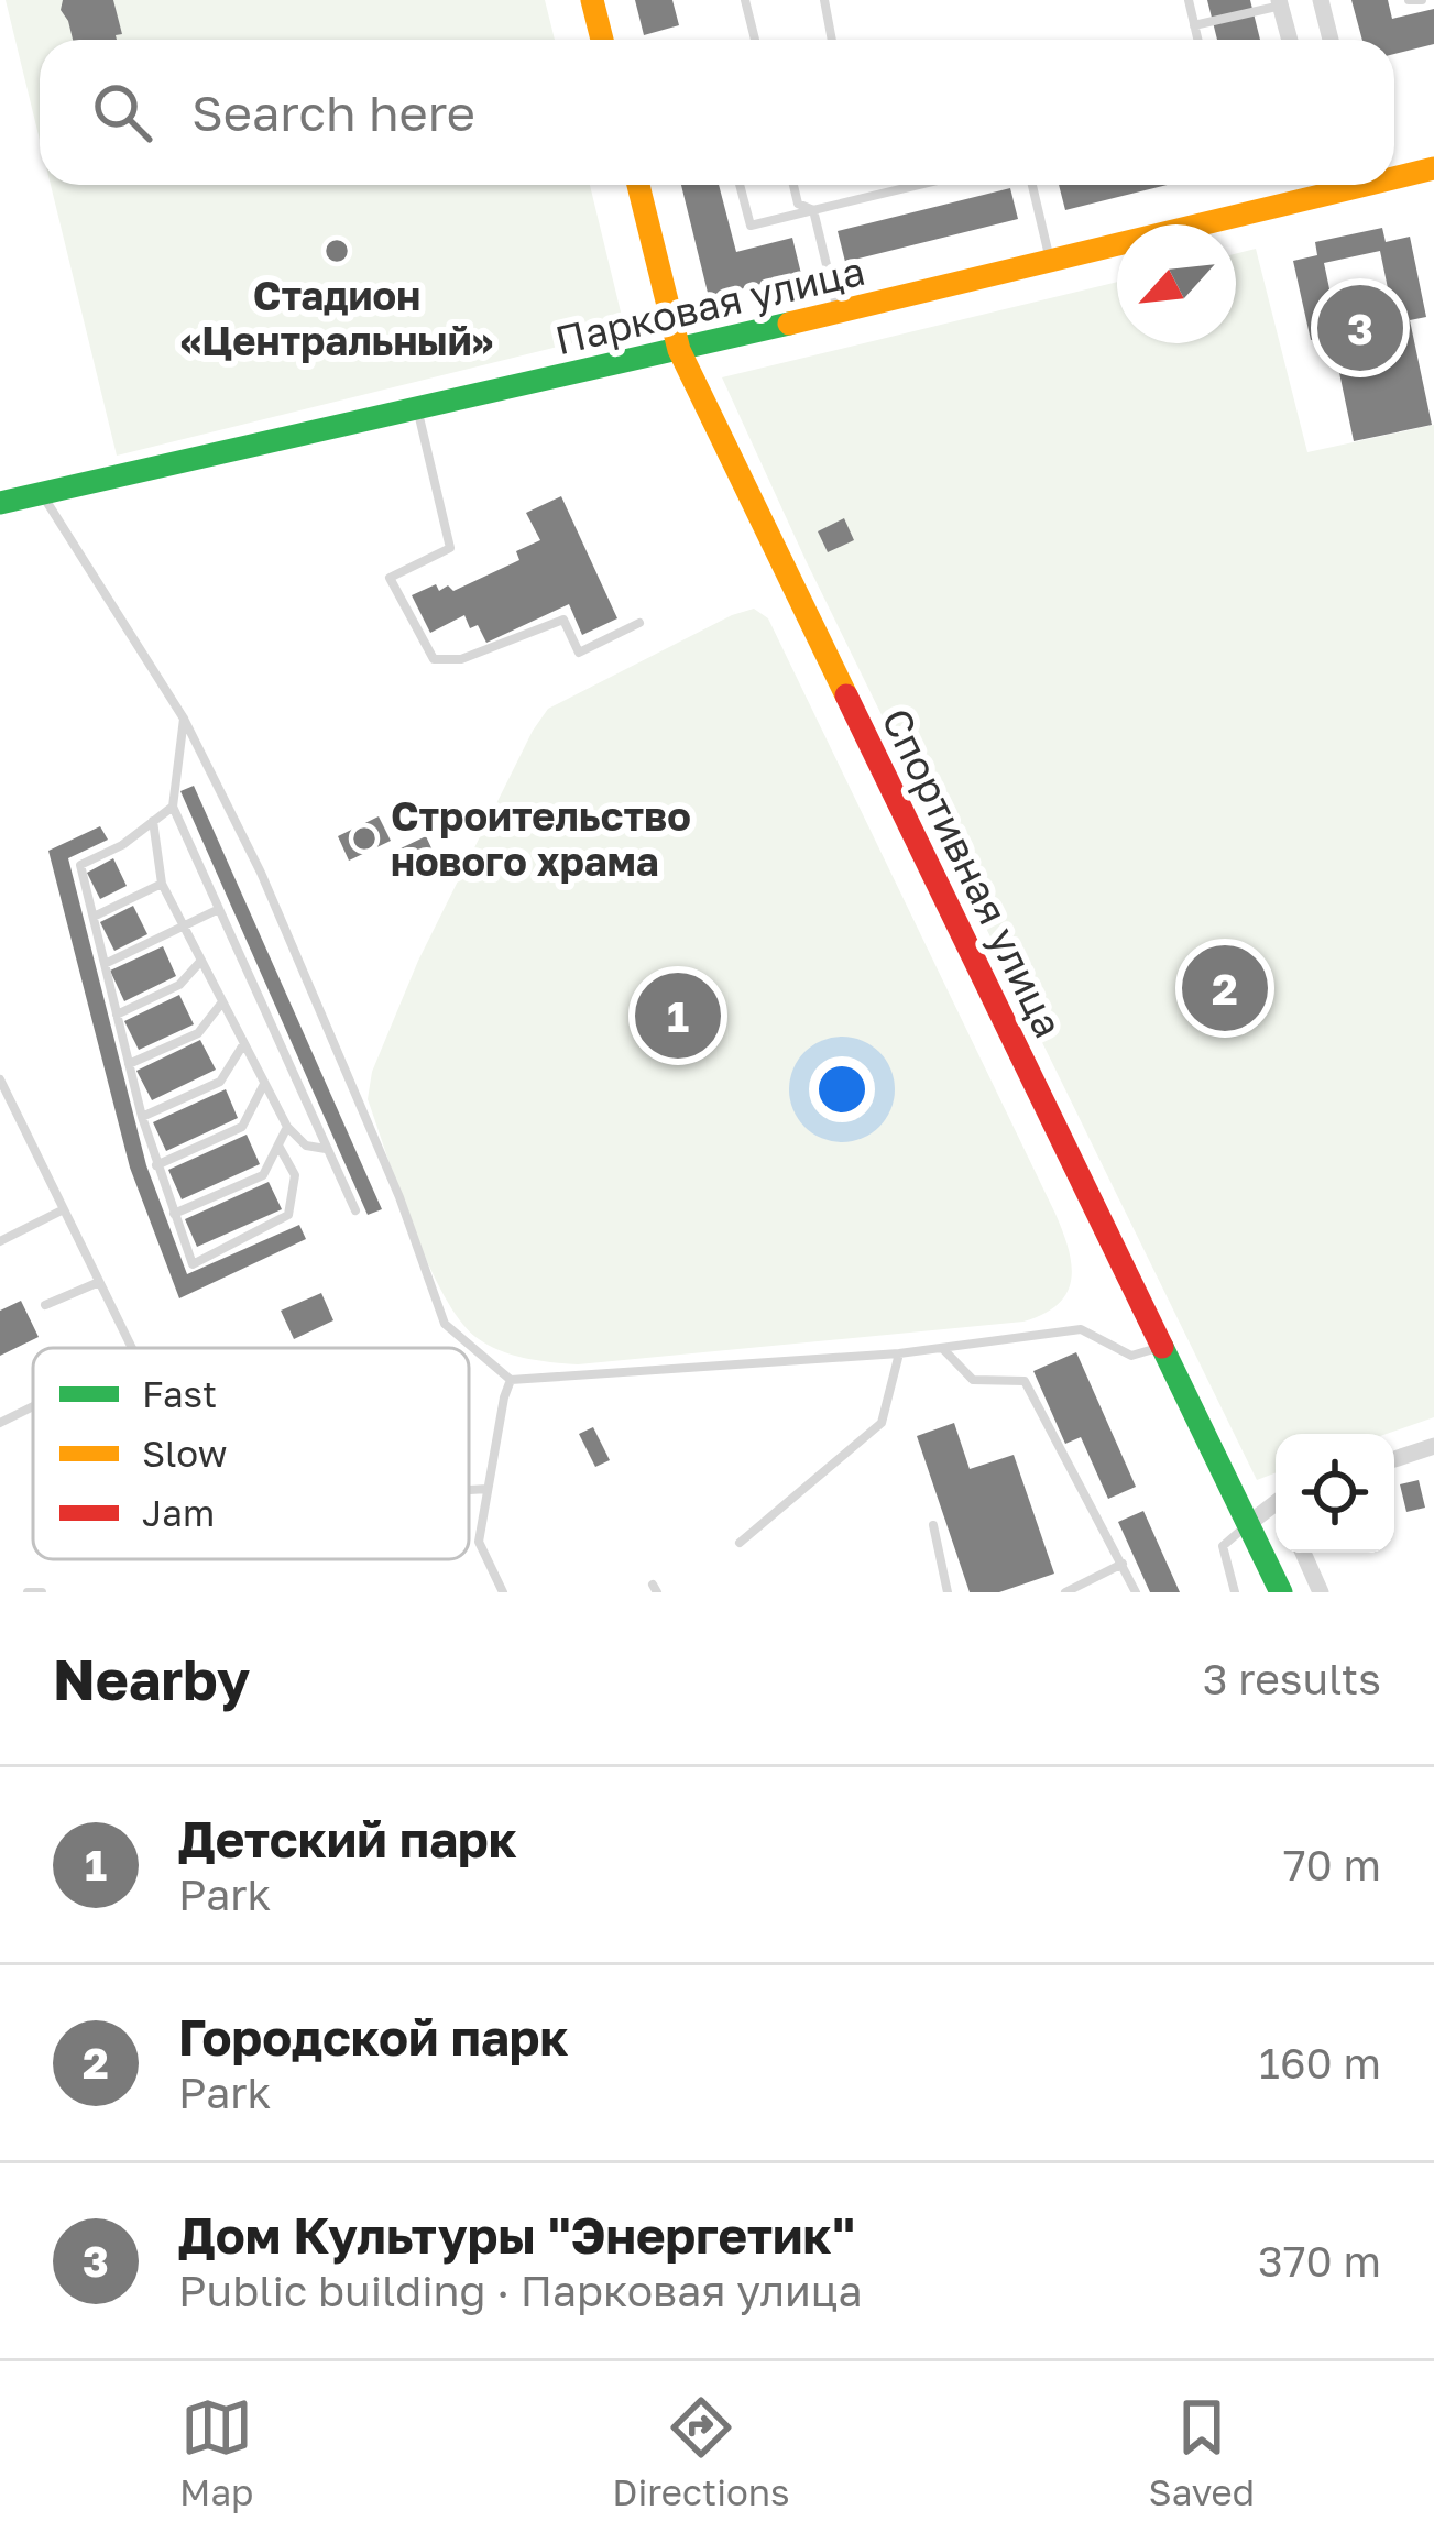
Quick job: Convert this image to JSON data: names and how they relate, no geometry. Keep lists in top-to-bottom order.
{
  "streets": {
    "street": ["Парковая улица", "Спортивная улица"]
  },
  "crossings": [
    ["Парковая улица", "Спортивная улица"]
  ],
  "places": ["Стадион «Центральный»", "Строительство нового храма"],
  "legend": ["Fast", "Slow", "Jam"],
  "north": "bottom left",
  "page": {
    "search": "Search here",
    "pins": ["3", "2", "1"],
    "heading": ["Nearby", "3 results"],
    "list": [
      {
        "mark": "1",
        "name": "Детский парк",
        "note": "Park",
        "value": "70 m"
      },
      {
        "mark": "2",
        "name": "Городской парк",
        "note": "Park",
        "value": "160 m"
      },
      {
        "mark": "3",
        "name": "Дом Культуры \"Энергетик\"",
        "note": "Public building · Парковая улица",
        "value": "370 m"
      }
    ],
    "nav": ["Map", "Directions", "Saved"]
  }
}
